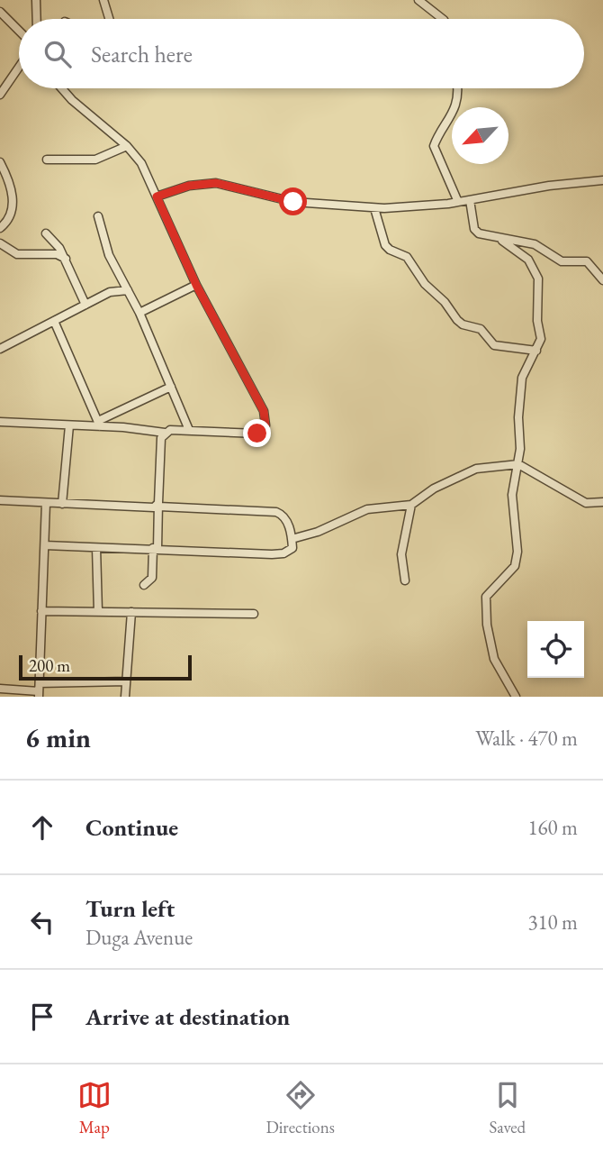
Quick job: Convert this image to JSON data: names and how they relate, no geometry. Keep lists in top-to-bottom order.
{
  "scale_bar": "200 m",
  "north": "bottom left",
  "page": {
    "search": "Search here",
    "scale": "200 m",
    "heading": ["6 min", "Walk · 470 m"],
    "list": [
      ["Continue", "160 m"],
      ["Turn left", "Duga Avenue", "310 m"],
      "Arrive at destination"
    ],
    "nav": ["Map", "Directions", "Saved"]
  }
}
